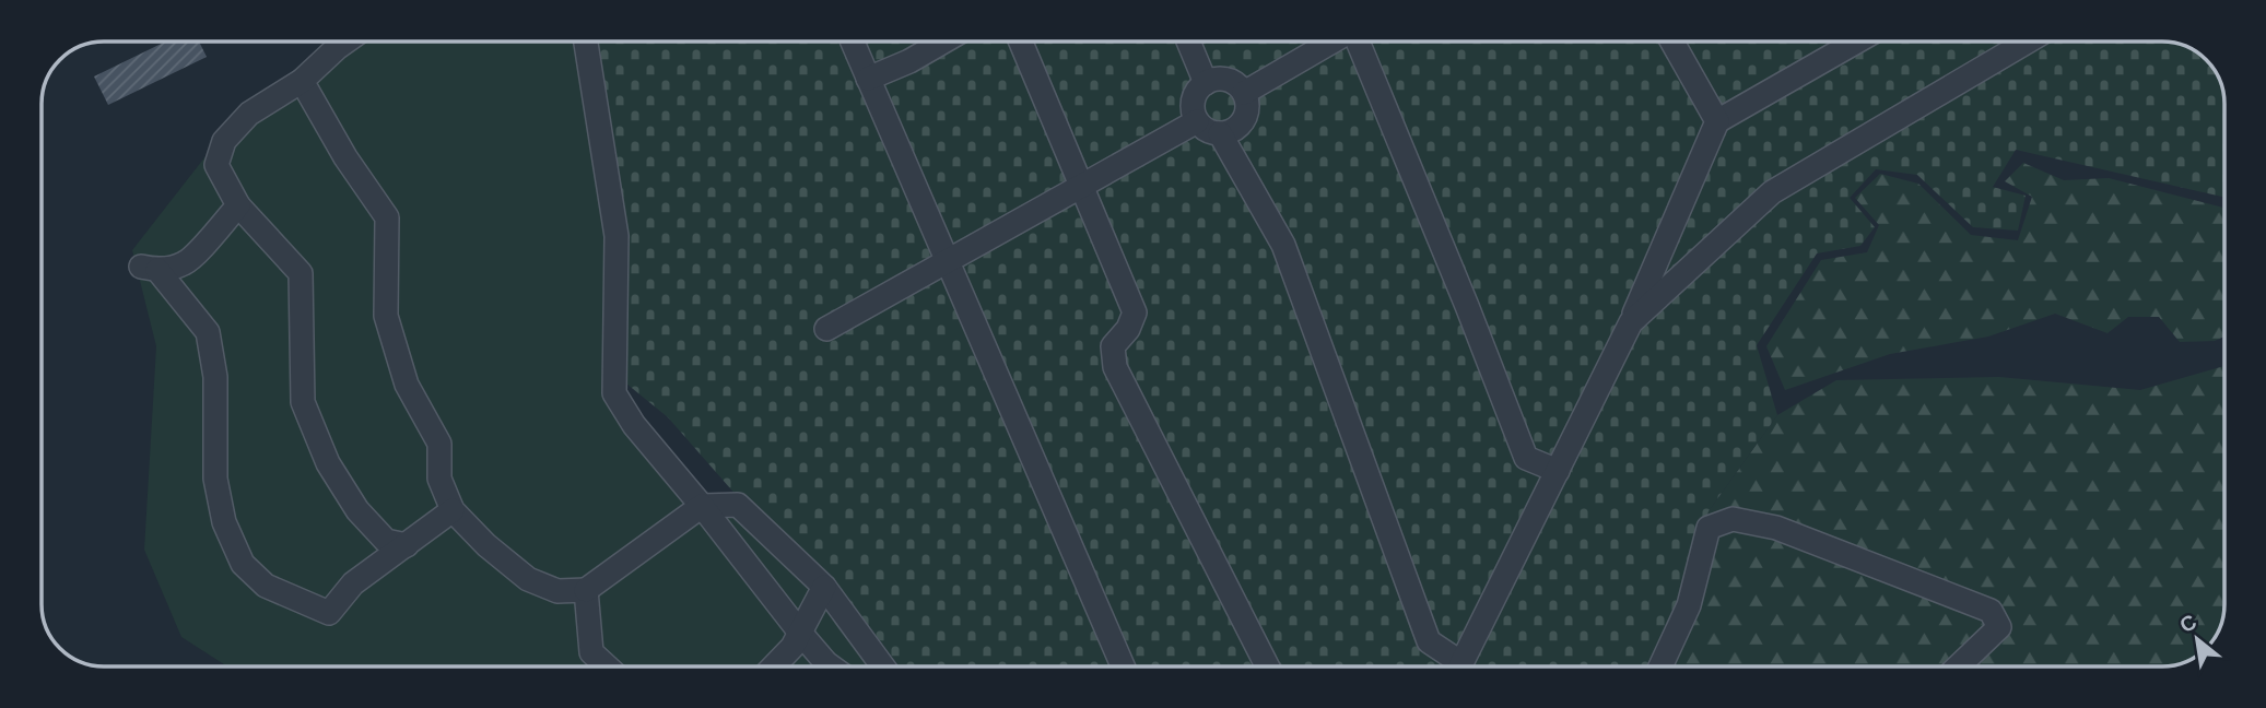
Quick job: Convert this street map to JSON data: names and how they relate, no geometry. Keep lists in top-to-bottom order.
{
  "north": "top left"
}
